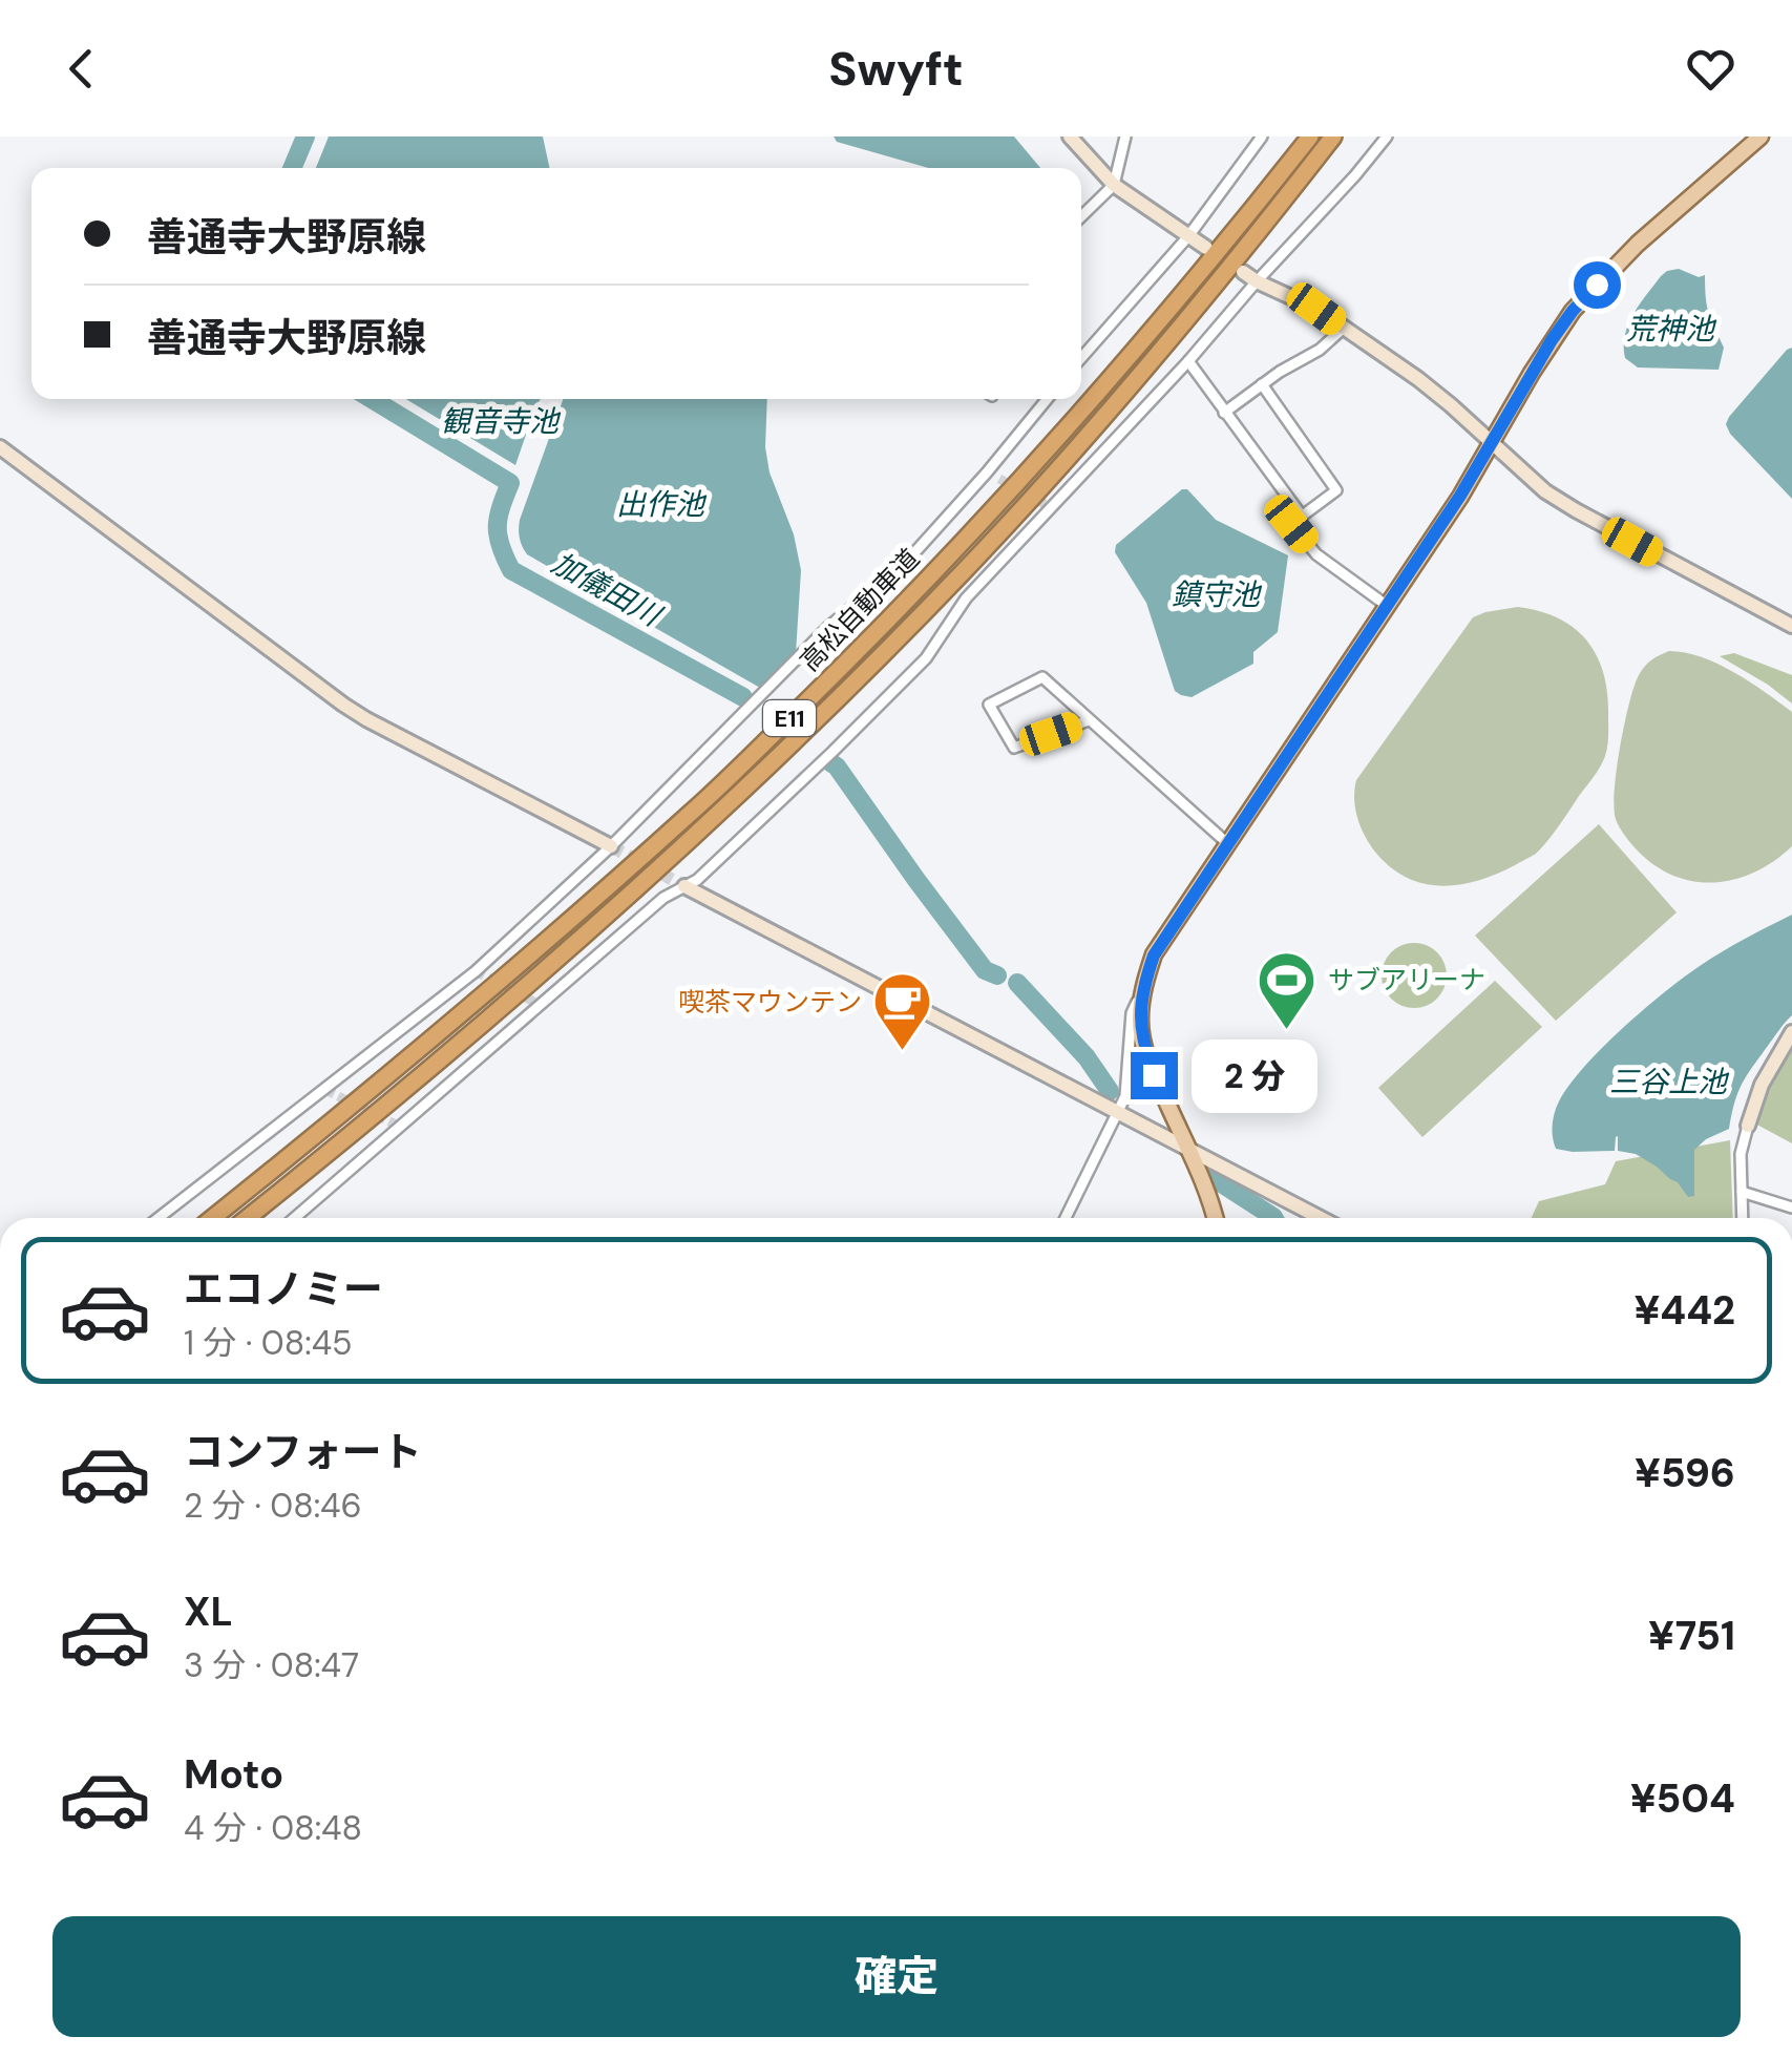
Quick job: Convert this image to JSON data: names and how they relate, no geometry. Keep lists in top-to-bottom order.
{
  "streets": {
    "highway": ["高松自動車道", "E11"]
  },
  "water": [
    "荒神池",
    "観音寺池",
    "出作池",
    "加儀田川",
    "鎮守池",
    "三谷上池"
  ],
  "places": {
    "sports": ["サブアリーナ"],
    "cafe": ["喫茶マウンテン"]
  },
  "page": {
    "header": "Swyft",
    "banner": ["善通寺大野原線", "善通寺大野原線"],
    "bubble": "2 分",
    "list": [
      {
        "name": "エコノミー",
        "note": "1 分 · 08:45",
        "value": "¥442"
      },
      {
        "name": "コンフォート",
        "note": "2 分 · 08:46",
        "value": "¥596"
      },
      {
        "name": "XL",
        "note": "3 分 · 08:47",
        "value": "¥751"
      },
      {
        "name": "Moto",
        "note": "4 分 · 08:48",
        "value": "¥504"
      }
    ],
    "buttons": "確定"
  }
}
